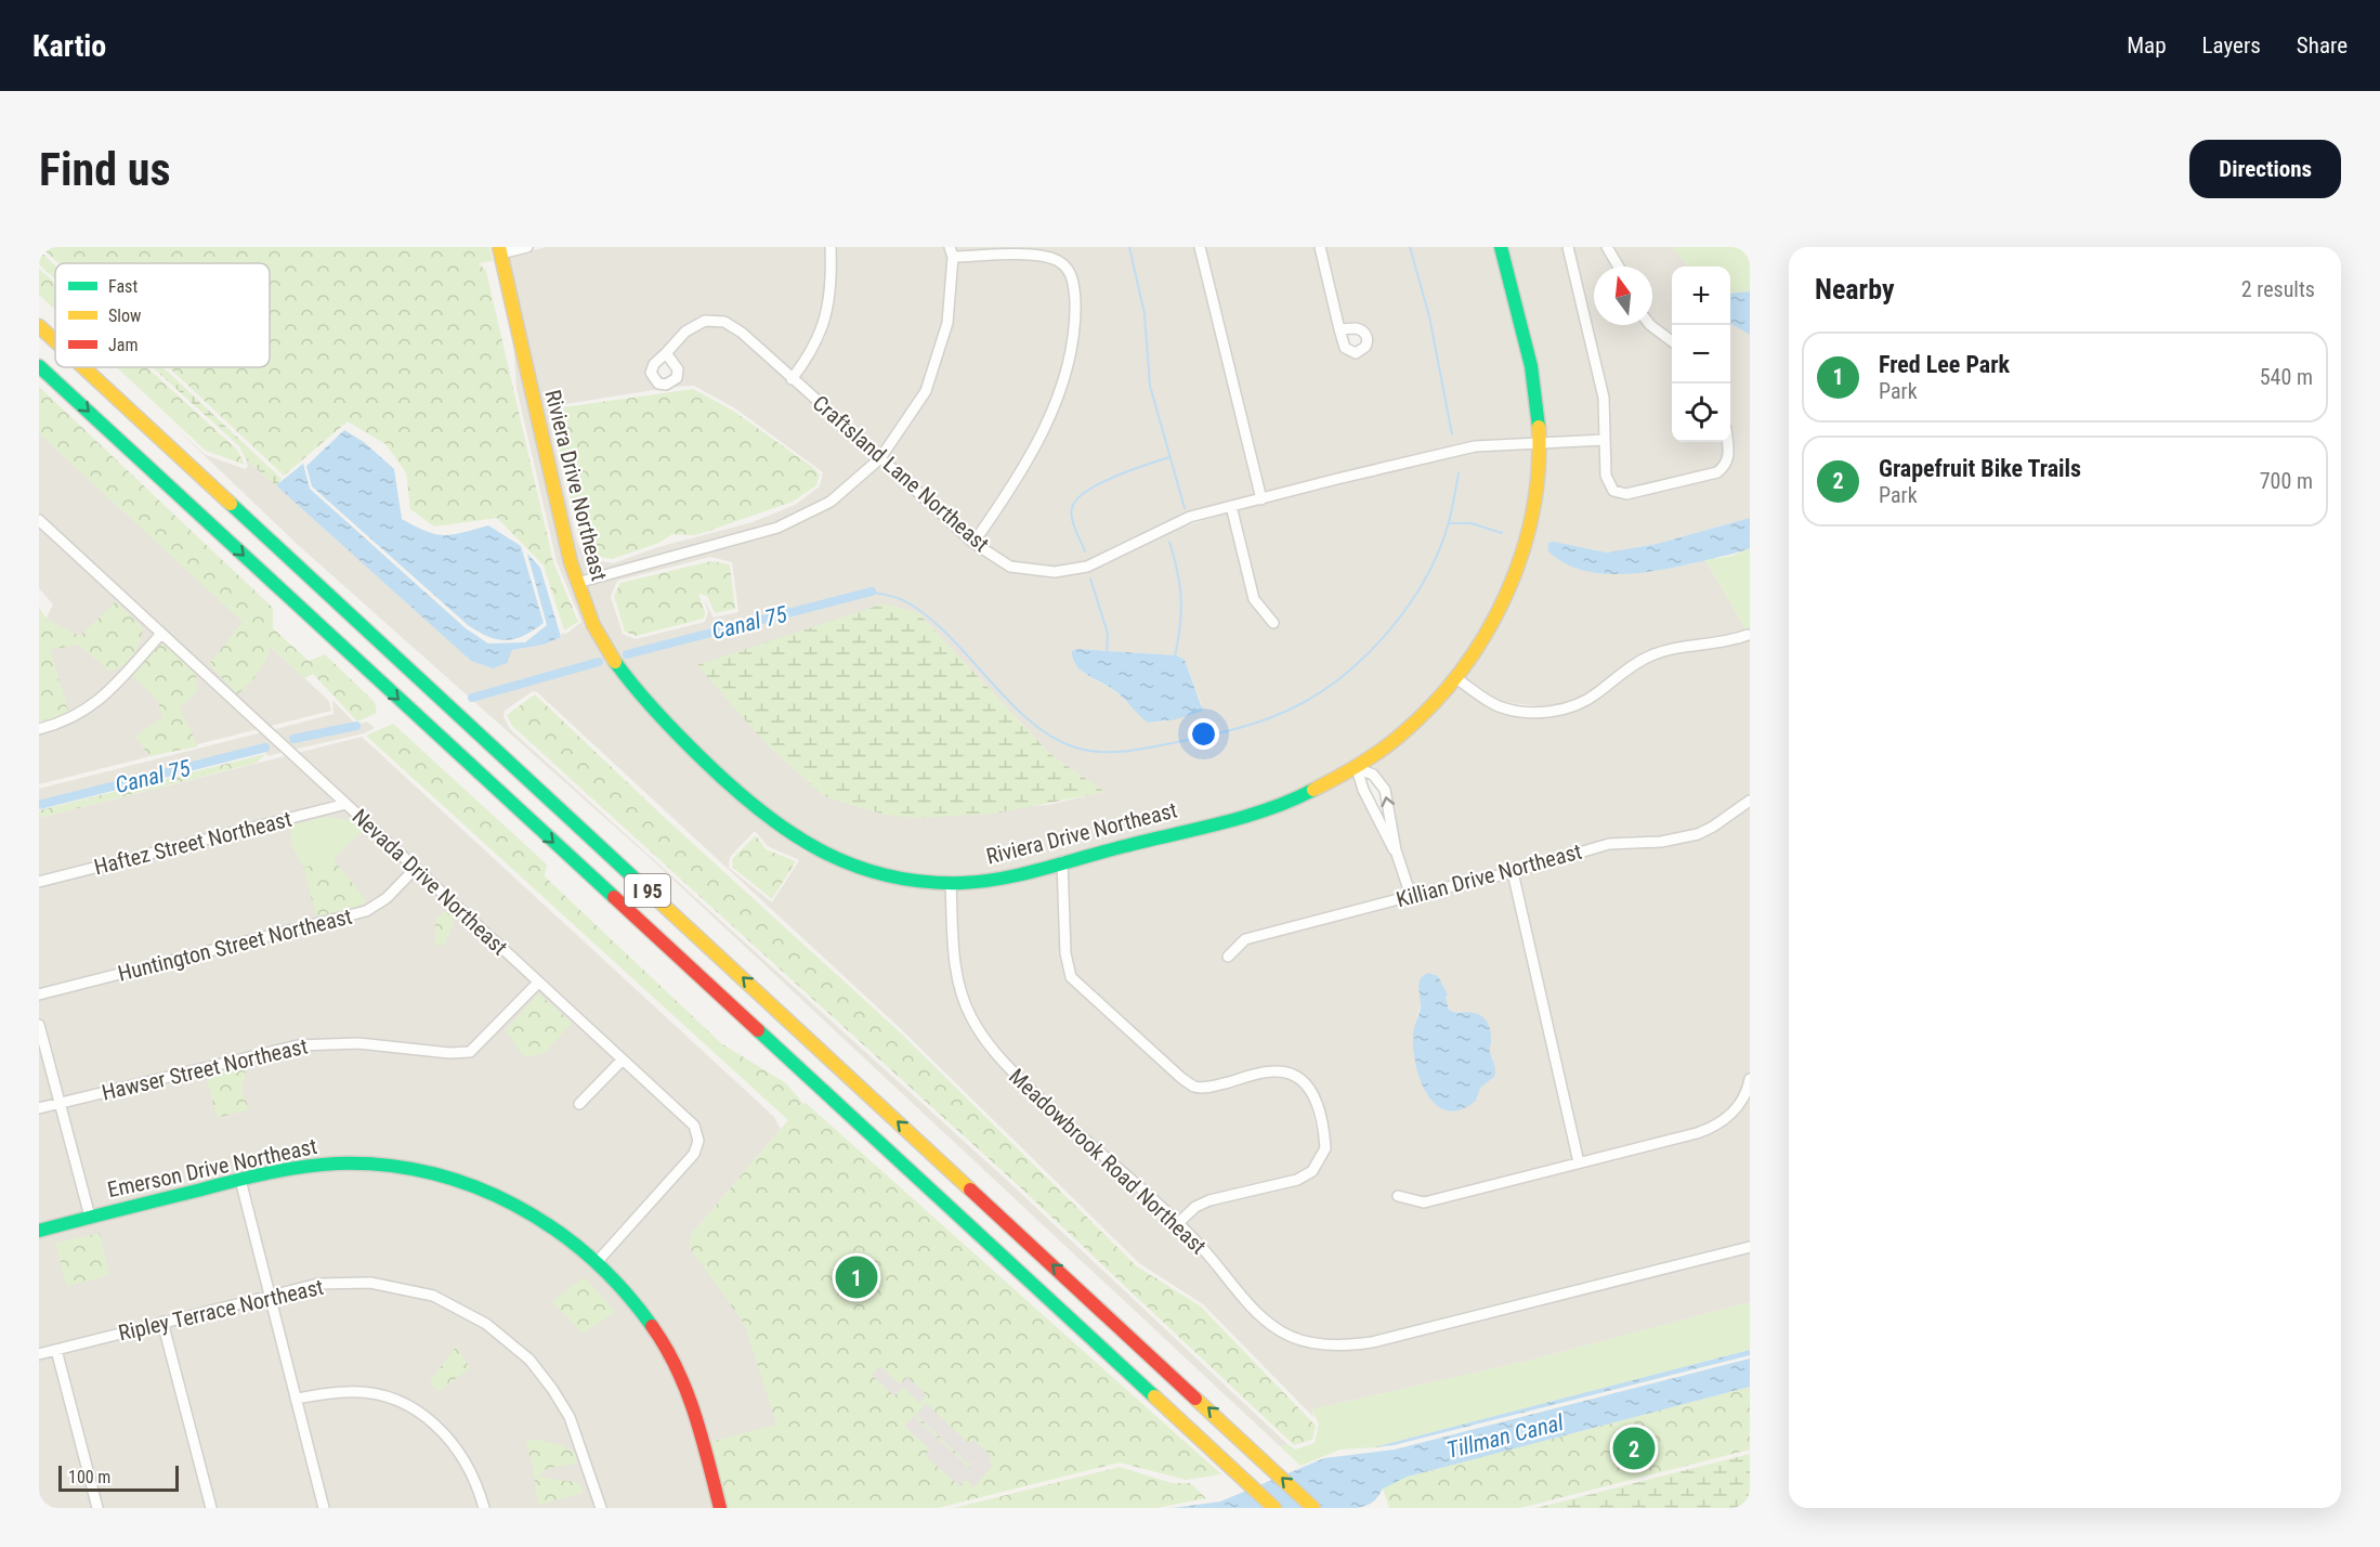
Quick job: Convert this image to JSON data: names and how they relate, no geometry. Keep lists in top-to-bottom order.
{
  "streets": {
    "main road": ["Riviera Drive Northeast", "I 95", "Emerson Drive Northeast"],
    "street": [
      "Craftsland Lane Northeast",
      "Haftez Street Northeast",
      "Killian Drive Northeast",
      "Nevada Drive Northeast",
      "Huntington Street Northeast",
      "Hawser Street Northeast",
      "Meadowbrook Road Northeast",
      "Ripley Terrace Northeast"
    ]
  },
  "crossings": [
    ["Craftsland Lane Northeast", "Riviera Drive Northeast"],
    ["Riviera Drive Northeast", "Meadowbrook Road Northeast"],
    ["Haftez Street Northeast", "Nevada Drive Northeast"],
    ["Nevada Drive Northeast", "Huntington Street Northeast"],
    ["Nevada Drive Northeast", "Hawser Street Northeast"],
    ["Nevada Drive Northeast", "Emerson Drive Northeast"]
  ],
  "water": ["Canal 75", "Tillman Canal"],
  "legend": ["Fast", "Slow", "Jam"],
  "scale_bar": "100 m",
  "north": "top",
  "page": {
    "header": "Kartio",
    "nav": ["Map", "Layers", "Share"],
    "buttons": "Directions",
    "title": "Find us",
    "heading": ["Nearby", "2 results"],
    "map_buttons": ["+", "−"],
    "list": [
      {
        "mark": "1",
        "name": "Fred Lee Park",
        "note": "Park",
        "value": "540 m"
      },
      {
        "mark": "2",
        "name": "Grapefruit Bike Trails",
        "note": "Park",
        "value": "700 m"
      }
    ],
    "pins": ["1", "2"],
    "scale": "100 m"
  }
}
